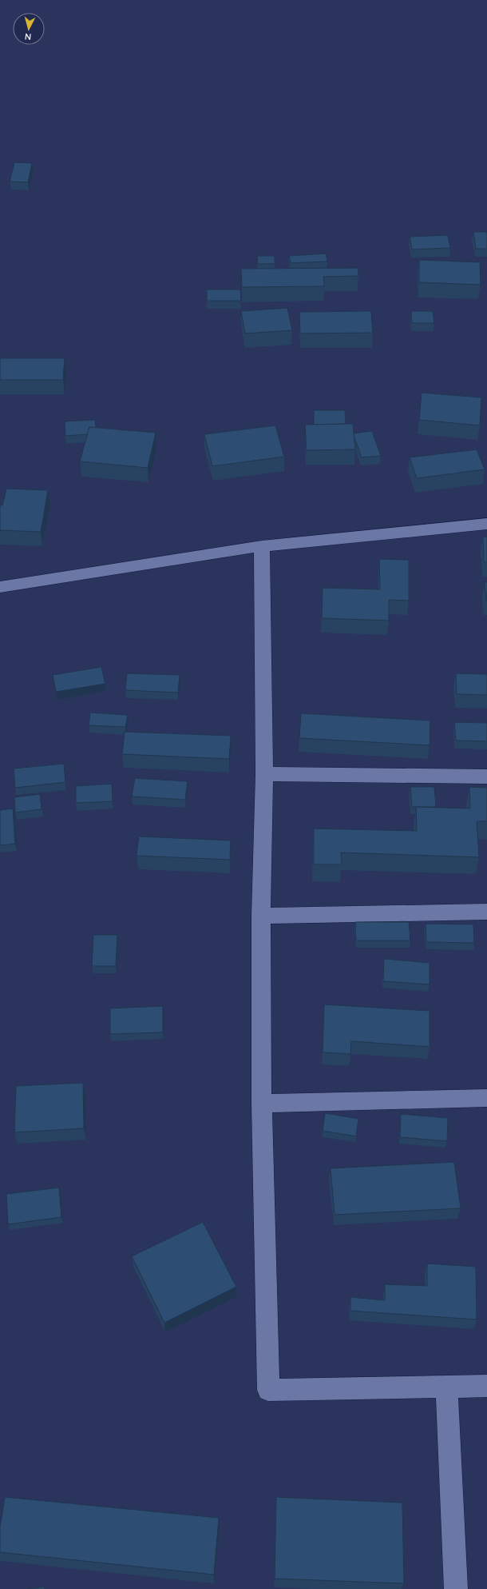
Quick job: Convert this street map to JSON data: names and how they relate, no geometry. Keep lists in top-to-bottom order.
{
  "north": "bottom"
}
